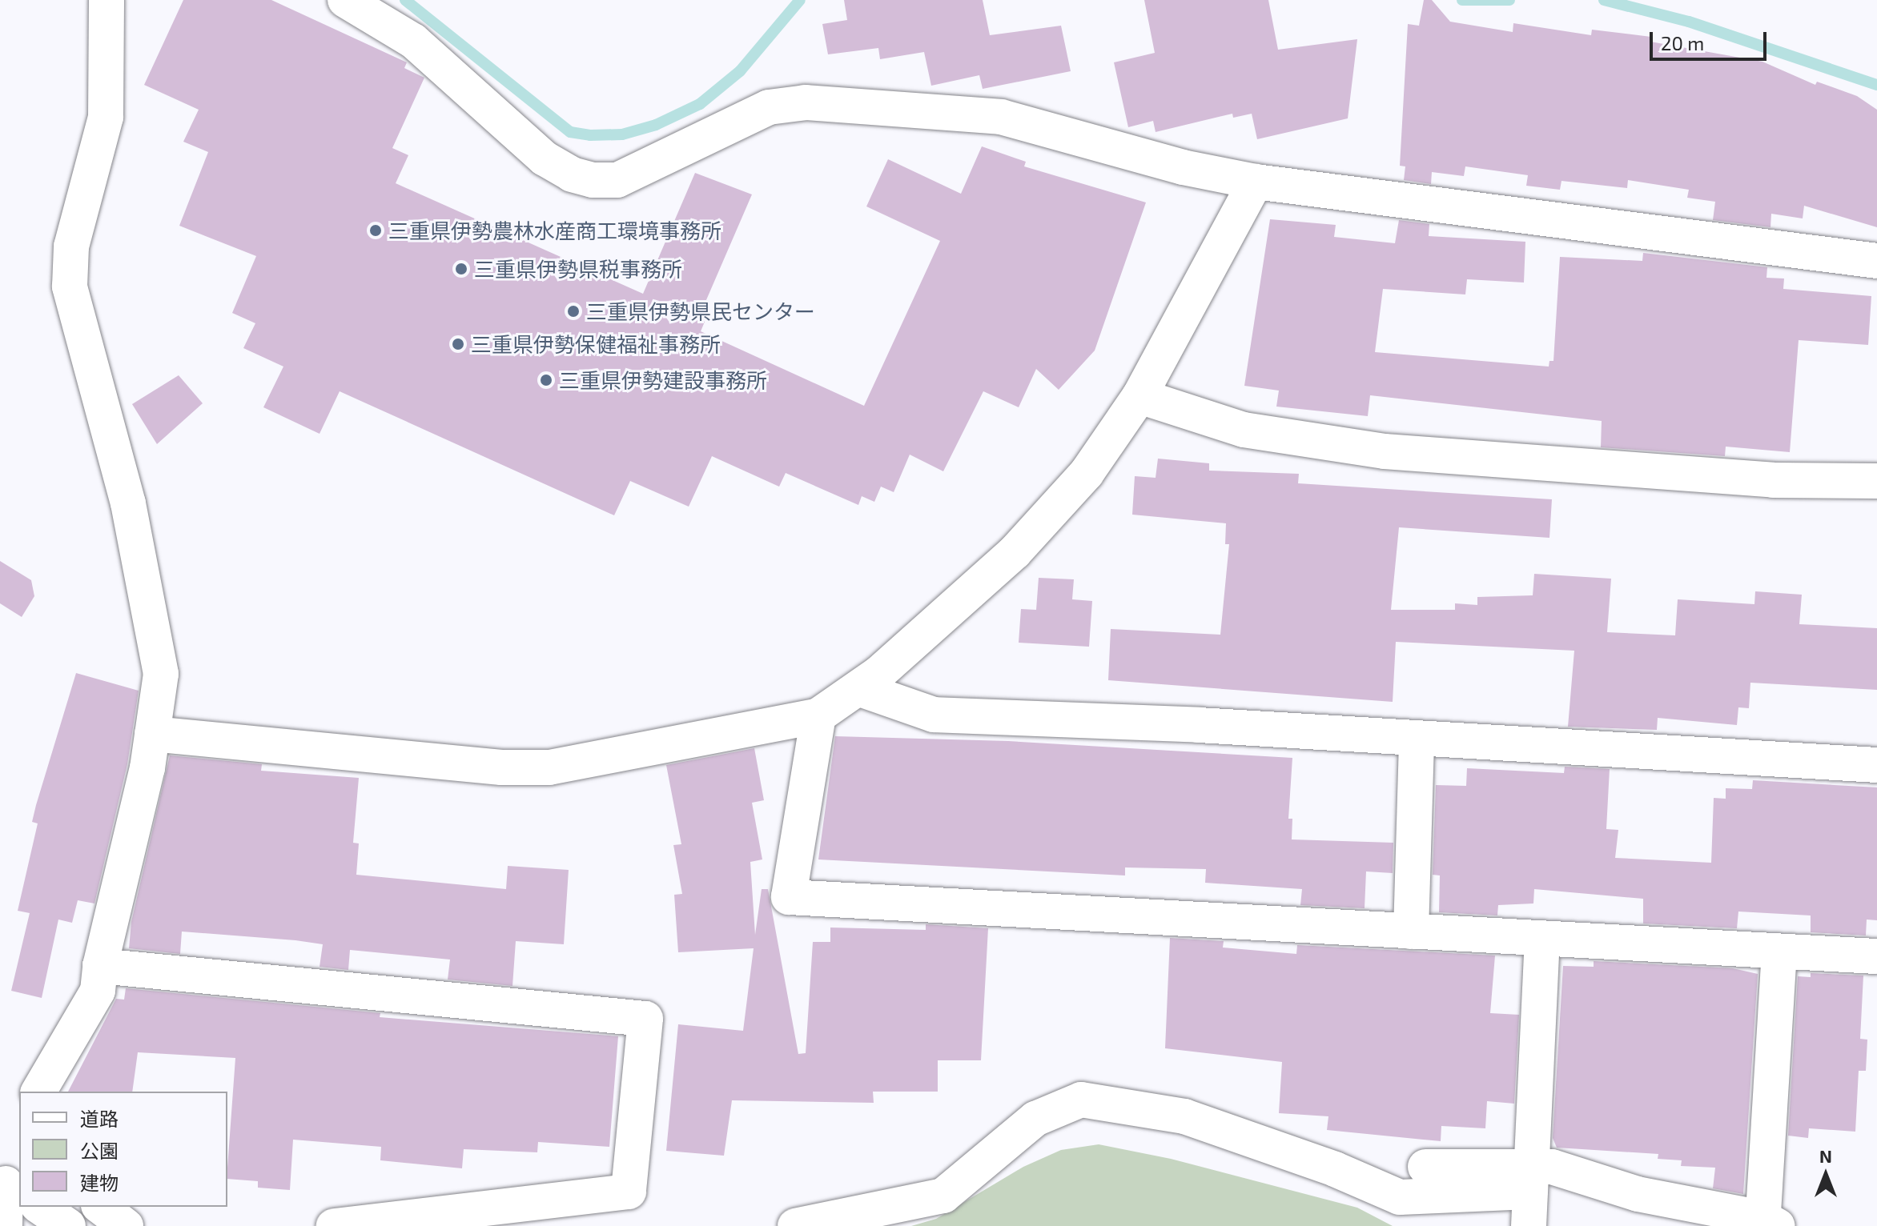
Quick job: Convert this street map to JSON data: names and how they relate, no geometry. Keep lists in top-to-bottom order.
{
  "places": [
    "三重県伊勢農林水産商工環境事務所",
    "三重県伊勢県税事務所",
    "三重県伊勢県民センター",
    "三重県伊勢保健福祉事務所",
    "三重県伊勢建設事務所"
  ],
  "legend": ["道路", "公園", "建物"],
  "scale_bar": "20 m",
  "north": "top"
}
